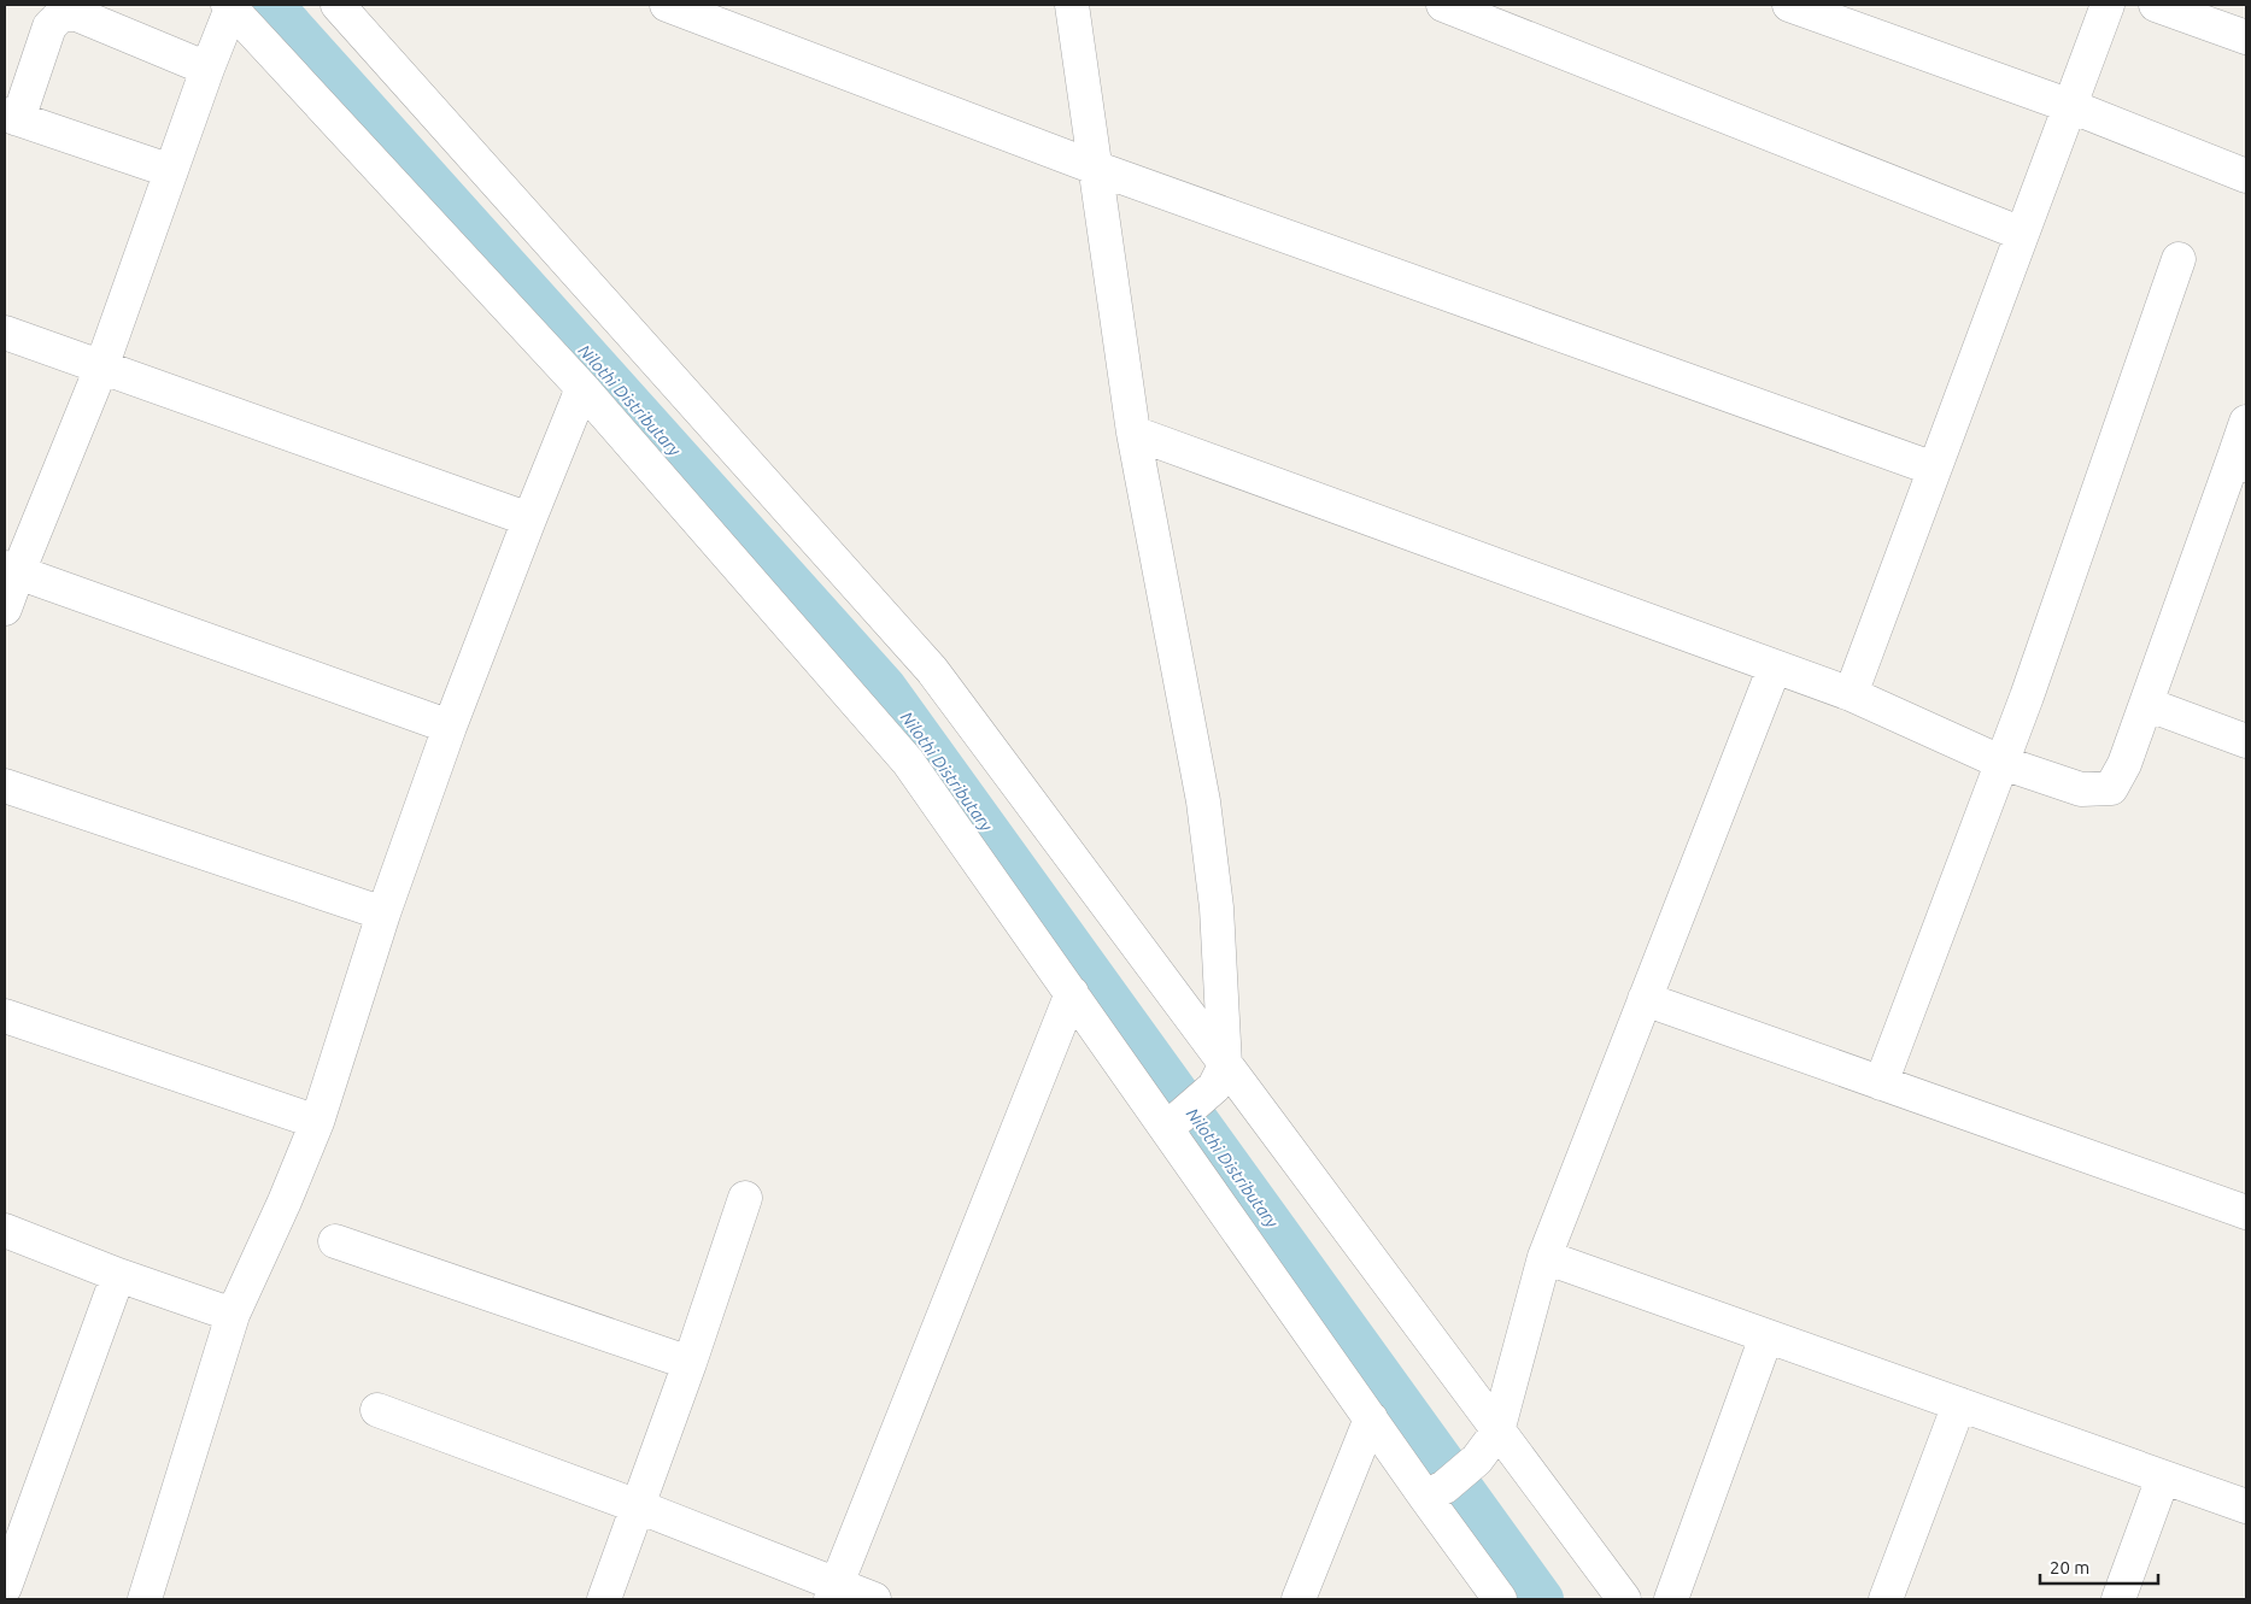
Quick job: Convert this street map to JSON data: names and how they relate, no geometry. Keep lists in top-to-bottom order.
{
  "water": ["Nilothi Distributary"],
  "scale_bar": "20 m"
}
